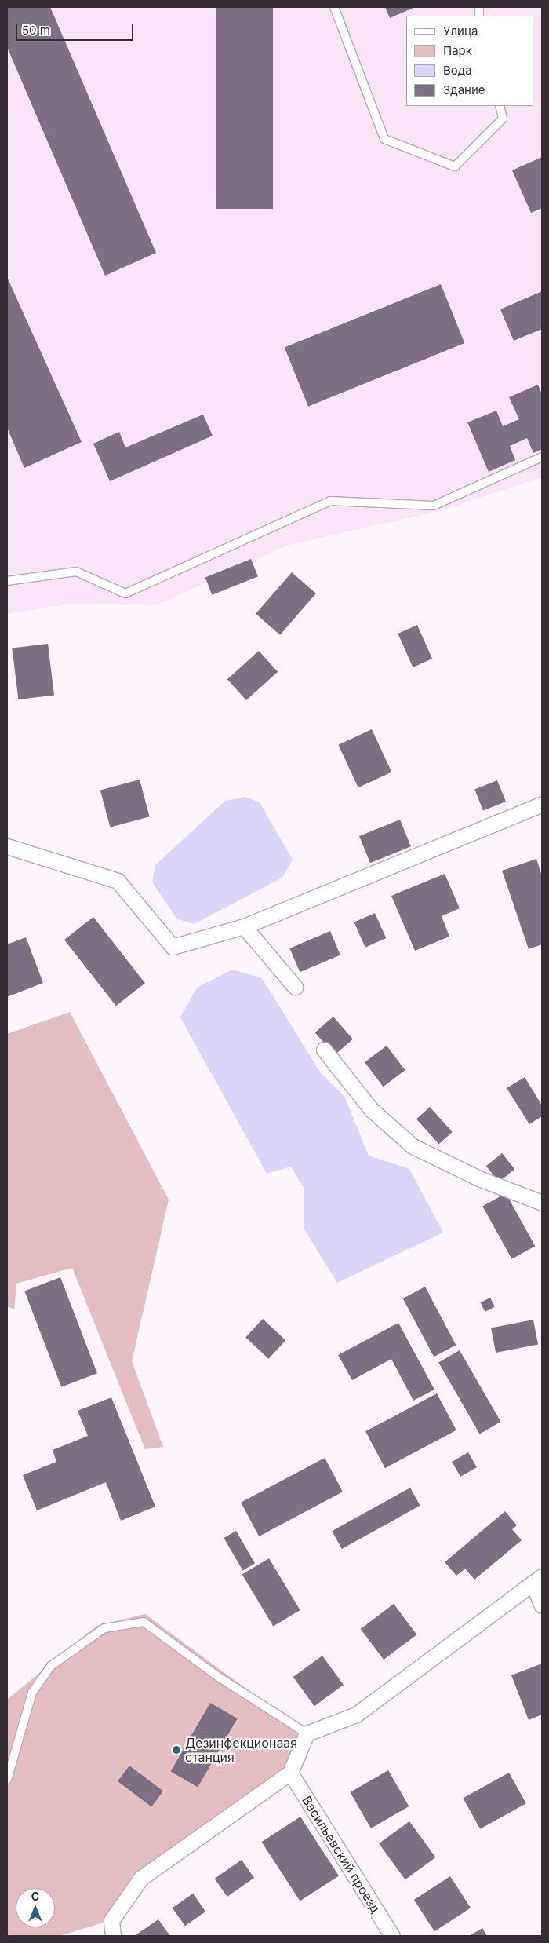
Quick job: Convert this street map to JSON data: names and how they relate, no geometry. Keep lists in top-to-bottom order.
{
  "streets": {
    "street": ["Васильевский проезд"]
  },
  "places": ["Дезинфекционаая станция"],
  "legend": [
    "Улица",
    "Парк",
    "Вода",
    "Здание"
  ],
  "scale_bar": "50 m",
  "north": "top"
}
